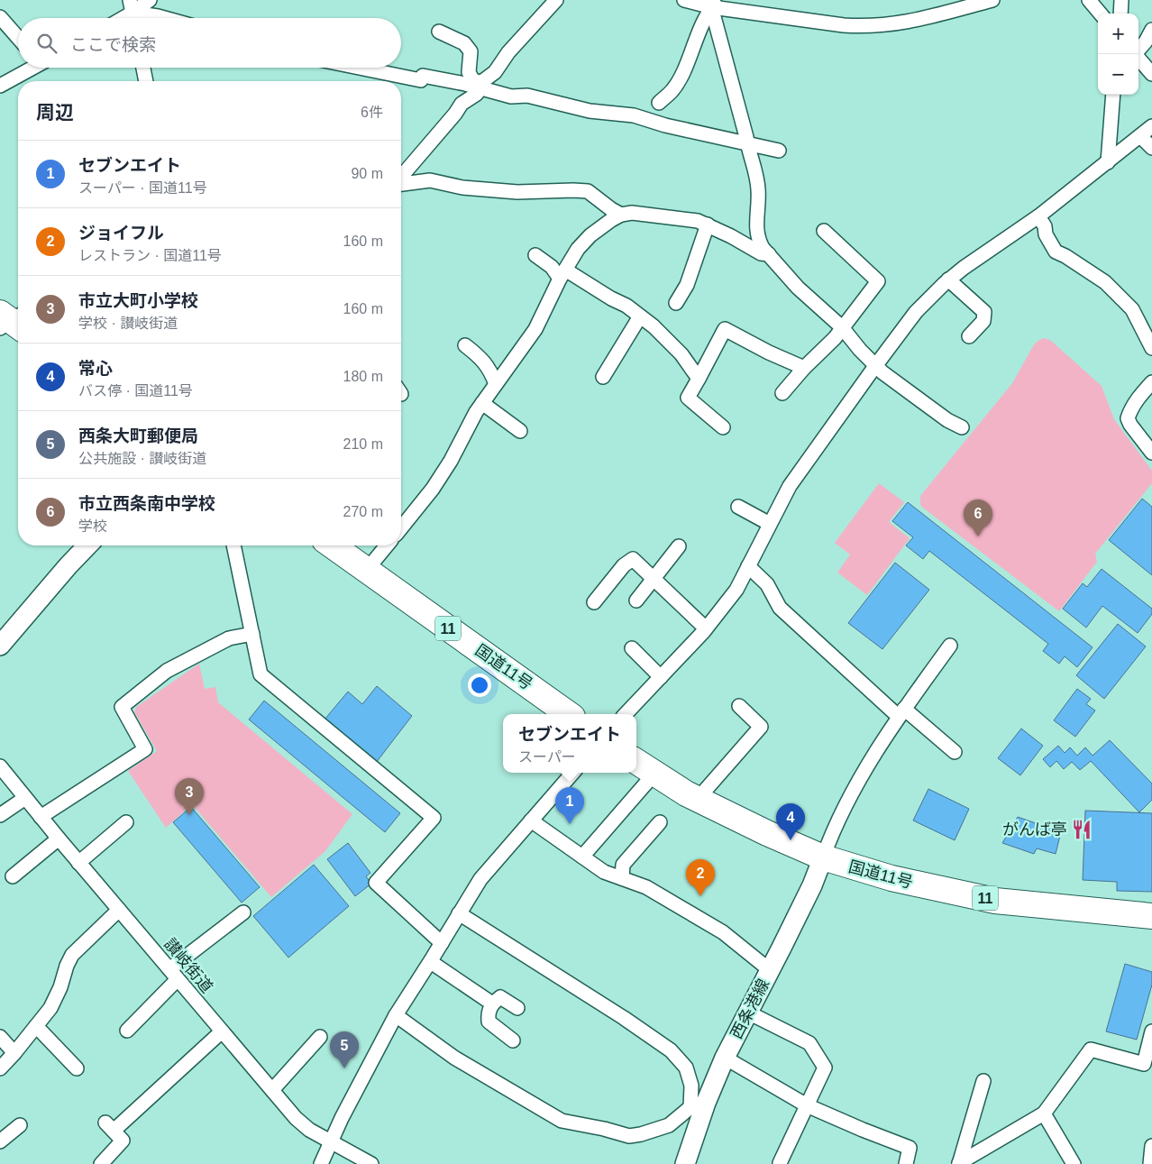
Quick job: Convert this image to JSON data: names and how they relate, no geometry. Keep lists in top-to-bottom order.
{
  "streets": {
    "highway": ["11", "国道11号"],
    "main road": ["西条港線"],
    "street": ["讃岐街道"]
  },
  "crossings": [
    ["国道11号", "西条港線"]
  ],
  "places": {
    "restaurant": ["がんば亭"]
  },
  "page": {
    "map_buttons": ["+", "−"],
    "search": "ここで検索",
    "heading": ["周辺", "6件"],
    "list": [
      {
        "mark": "1",
        "name": "セブンエイト",
        "note": "スーパー · 国道11号",
        "value": "90 m"
      },
      {
        "mark": "2",
        "name": "ジョイフル",
        "note": "レストラン · 国道11号",
        "value": "160 m"
      },
      {
        "mark": "3",
        "name": "市立大町小学校",
        "note": "学校 · 讃岐街道",
        "value": "160 m"
      },
      {
        "mark": "4",
        "name": "常心",
        "note": "バス停 · 国道11号",
        "value": "180 m"
      },
      {
        "mark": "5",
        "name": "西条大町郵便局",
        "note": "公共施設 · 讃岐街道",
        "value": "210 m"
      },
      {
        "mark": "6",
        "name": "市立西条南中学校",
        "note": "学校",
        "value": "270 m"
      }
    ],
    "pins": [
      "6",
      "3",
      "1",
      "4",
      "2",
      "5"
    ],
    "popup": ["セブンエイト", "スーパー"]
  }
}
